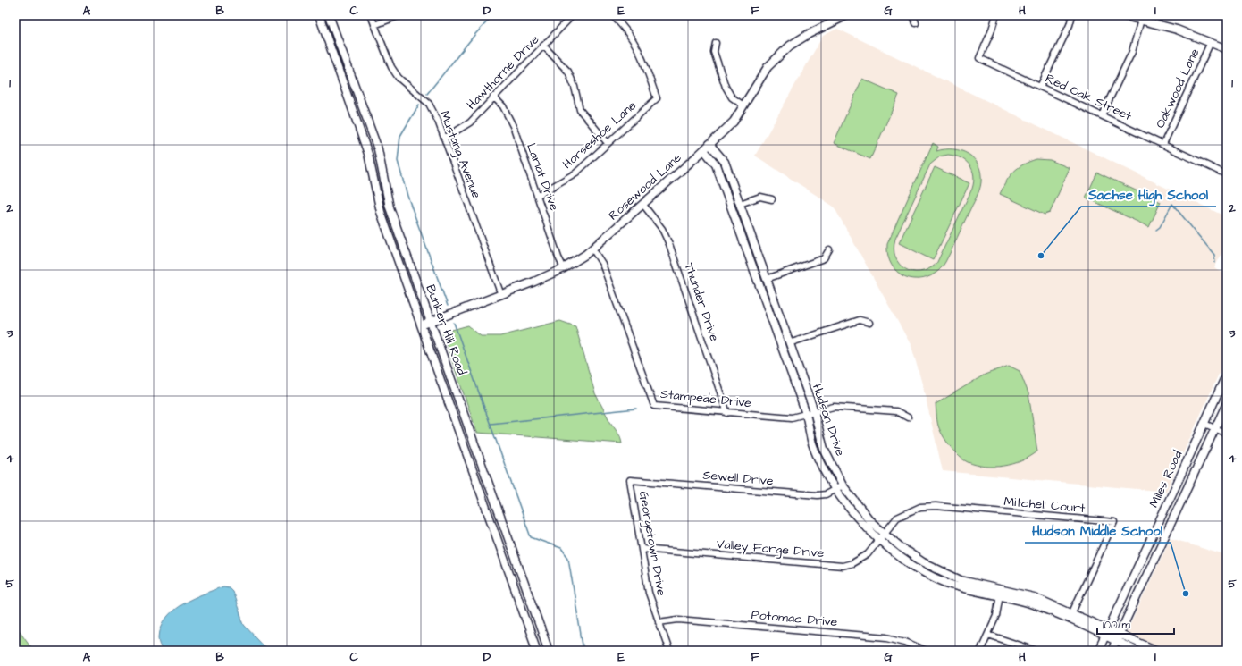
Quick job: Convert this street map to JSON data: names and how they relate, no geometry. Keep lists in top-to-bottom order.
{
  "streets": {
    "street": [
      "Hawthorne Drive",
      "Oakwood Lane",
      "Red Oak Street",
      "Horseshoe Lane",
      "Mustang Avenue",
      "Lariat Drive",
      "Rosewood Lane",
      "Thunder Drive",
      "Bunker Hill Road",
      "Stampede Drive",
      "Hudson Drive",
      "Sewell Drive",
      "Miles Road",
      "Mitchell Court",
      "Georgetown Drive",
      "Valley Forge Drive",
      "Potomac Drive"
    ]
  },
  "crossings": [
    ["Hawthorne Drive", "Mustang Avenue"],
    ["Hawthorne Drive", "Lariat Drive"],
    ["Oakwood Lane", "Red Oak Street"],
    ["Horseshoe Lane", "Lariat Drive"],
    ["Mustang Avenue", "Rosewood Lane"],
    ["Lariat Drive", "Rosewood Lane"],
    ["Rosewood Lane", "Thunder Drive"],
    ["Rosewood Lane", "Bunker Hill Road"],
    ["Rosewood Lane", "Stampede Drive"],
    ["Rosewood Lane", "Hudson Drive"],
    ["Thunder Drive", "Stampede Drive"],
    ["Stampede Drive", "Hudson Drive"],
    ["Hudson Drive", "Sewell Drive"],
    ["Hudson Drive", "Miles Road"],
    ["Hudson Drive", "Mitchell Court"],
    ["Hudson Drive", "Valley Forge Drive"],
    ["Sewell Drive", "Georgetown Drive"],
    ["Mitchell Court", "Valley Forge Drive"],
    ["Georgetown Drive", "Valley Forge Drive"],
    ["Georgetown Drive", "Potomac Drive"]
  ],
  "places": ["Sachse High School", "Hudson Middle School"],
  "scale_bar": "100 m",
  "grid": {
    "columns": [
      "A",
      "B",
      "C",
      "D",
      "E",
      "F",
      "G",
      "H",
      "I"
    ],
    "rows": [
      "1",
      "2",
      "3",
      "4",
      "5"
    ]
  }
}
